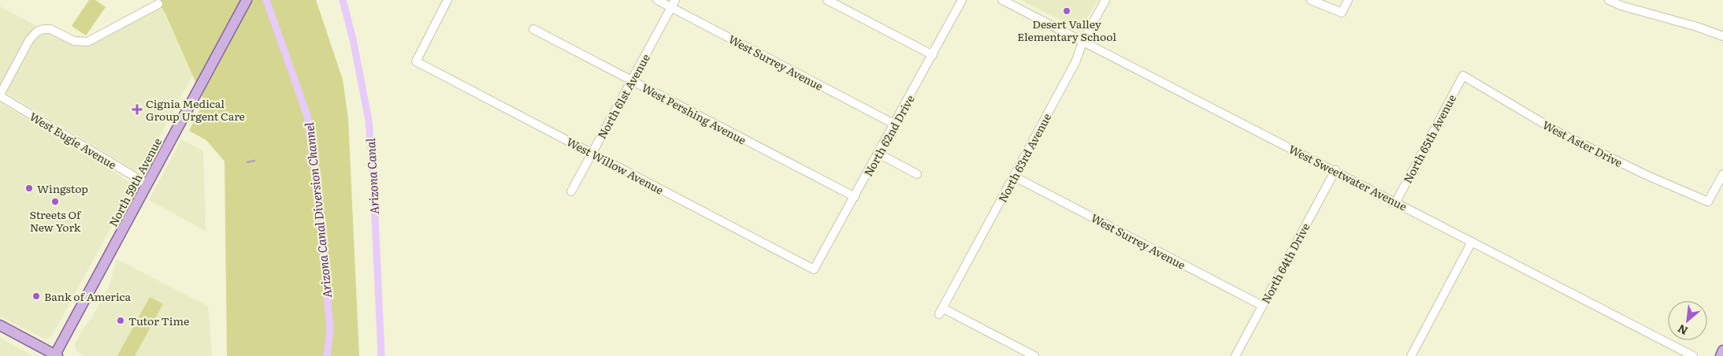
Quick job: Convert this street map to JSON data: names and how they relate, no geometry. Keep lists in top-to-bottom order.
{
  "streets": {
    "main road": ["North 59th Avenue"],
    "street": [
      "West Surrey Avenue",
      "North 61st Avenue",
      "West Pershing Avenue",
      "North 62nd Drive",
      "North 65th Avenue",
      "West Eugie Avenue",
      "West Aster Drive",
      "North 63rd Avenue",
      "West Willow Avenue",
      "West Sweetwater Avenue",
      "North 64th Drive"
    ]
  },
  "crossings": [
    ["West Surrey Avenue", "North 61st Avenue"],
    ["West Surrey Avenue", "North 62nd Drive"],
    ["West Surrey Avenue", "North 63rd Avenue"],
    ["West Surrey Avenue", "North 64th Drive"],
    ["North 61st Avenue", "West Pershing Avenue"],
    ["North 61st Avenue", "West Willow Avenue"],
    ["West Pershing Avenue", "North 62nd Drive"],
    ["North 62nd Drive", "West Willow Avenue"],
    ["North 65th Avenue", "West Aster Drive"],
    ["North 65th Avenue", "West Sweetwater Avenue"],
    ["West Eugie Avenue", "North 59th Avenue"],
    ["North 63rd Avenue", "West Sweetwater Avenue"],
    ["West Sweetwater Avenue", "North 64th Drive"]
  ],
  "water": ["Arizona Canal", "Arizona Canal Diversion Channel"],
  "places": {
    "other": [
      "Desert Valley Elementary School",
      "Wingstop",
      "Streets Of New York",
      "Bank of America",
      "Tutor Time"
    ],
    "health": ["Cignia Medical Group Urgent Care"]
  },
  "north": "bottom left"
}
